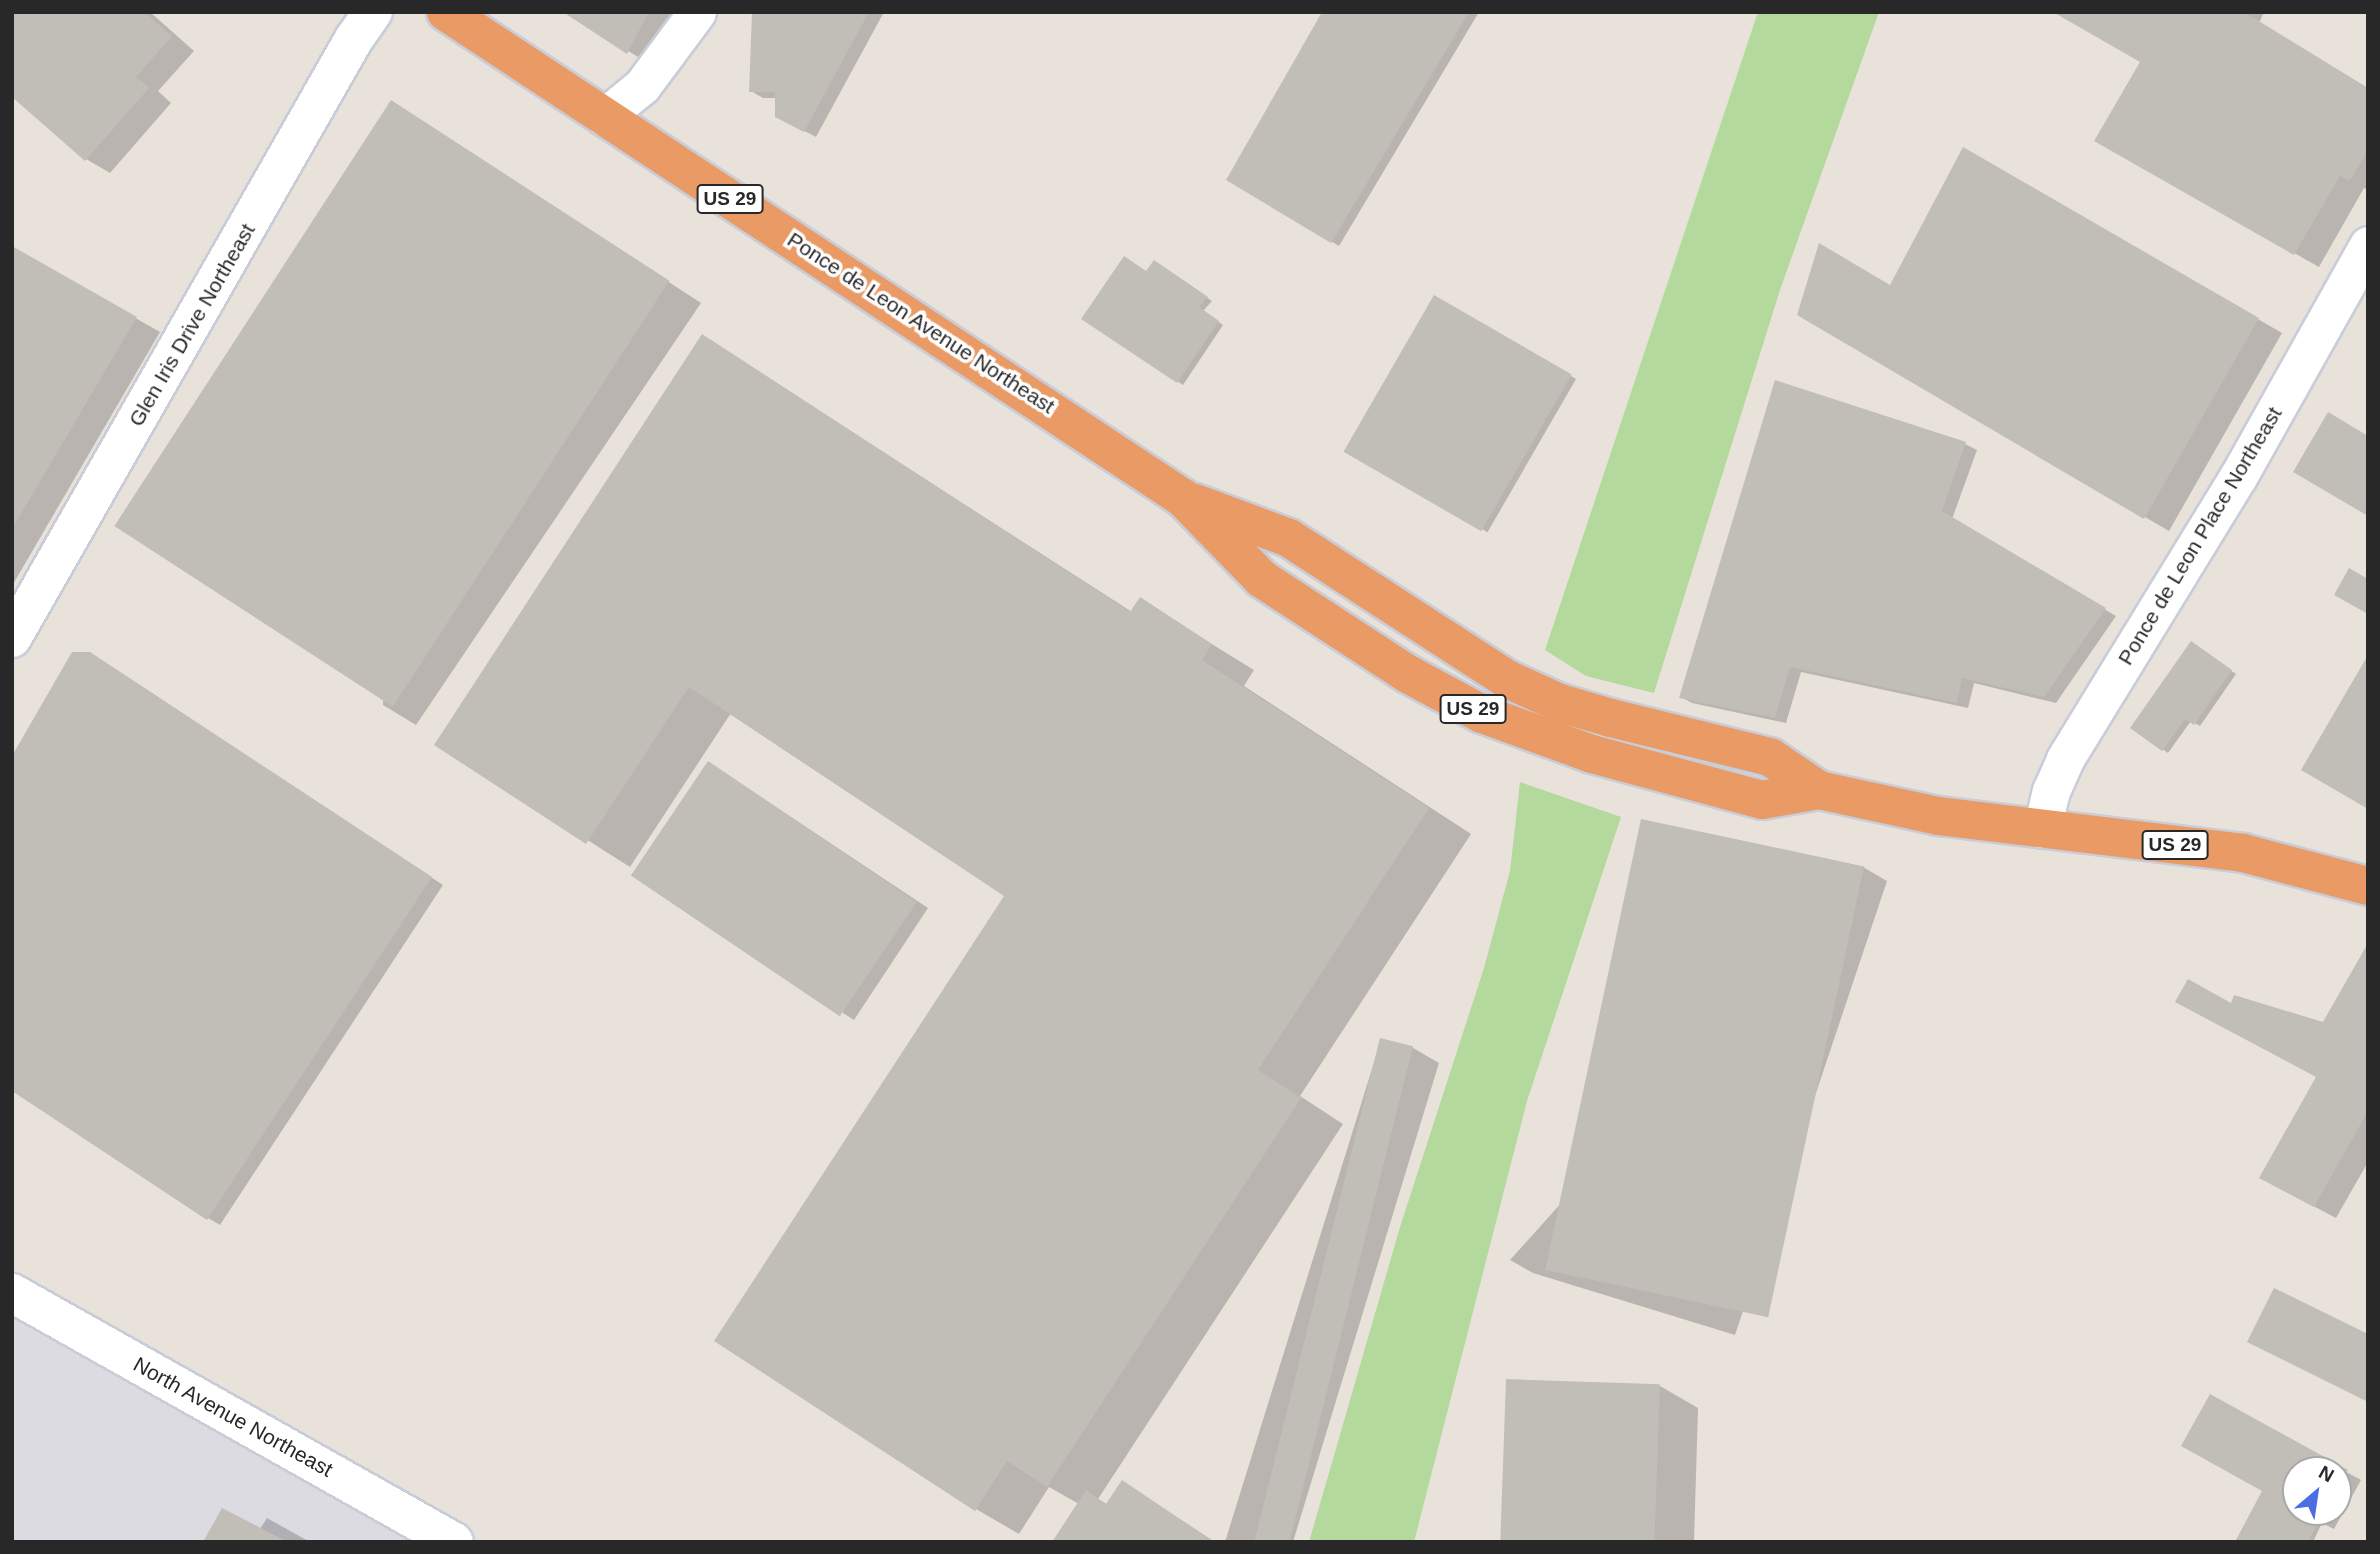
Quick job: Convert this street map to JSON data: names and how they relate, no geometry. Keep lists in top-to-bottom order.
{
  "streets": {
    "highway": ["US 29", "Ponce de Leon Avenue Northeast"],
    "street": ["Glen Iris Drive Northeast", "Ponce de Leon Place Northeast", "North Avenue Northeast"]
  },
  "crossings": [
    ["Ponce de Leon Avenue Northeast", "Ponce de Leon Place Northeast"]
  ],
  "north": "top right"
}
